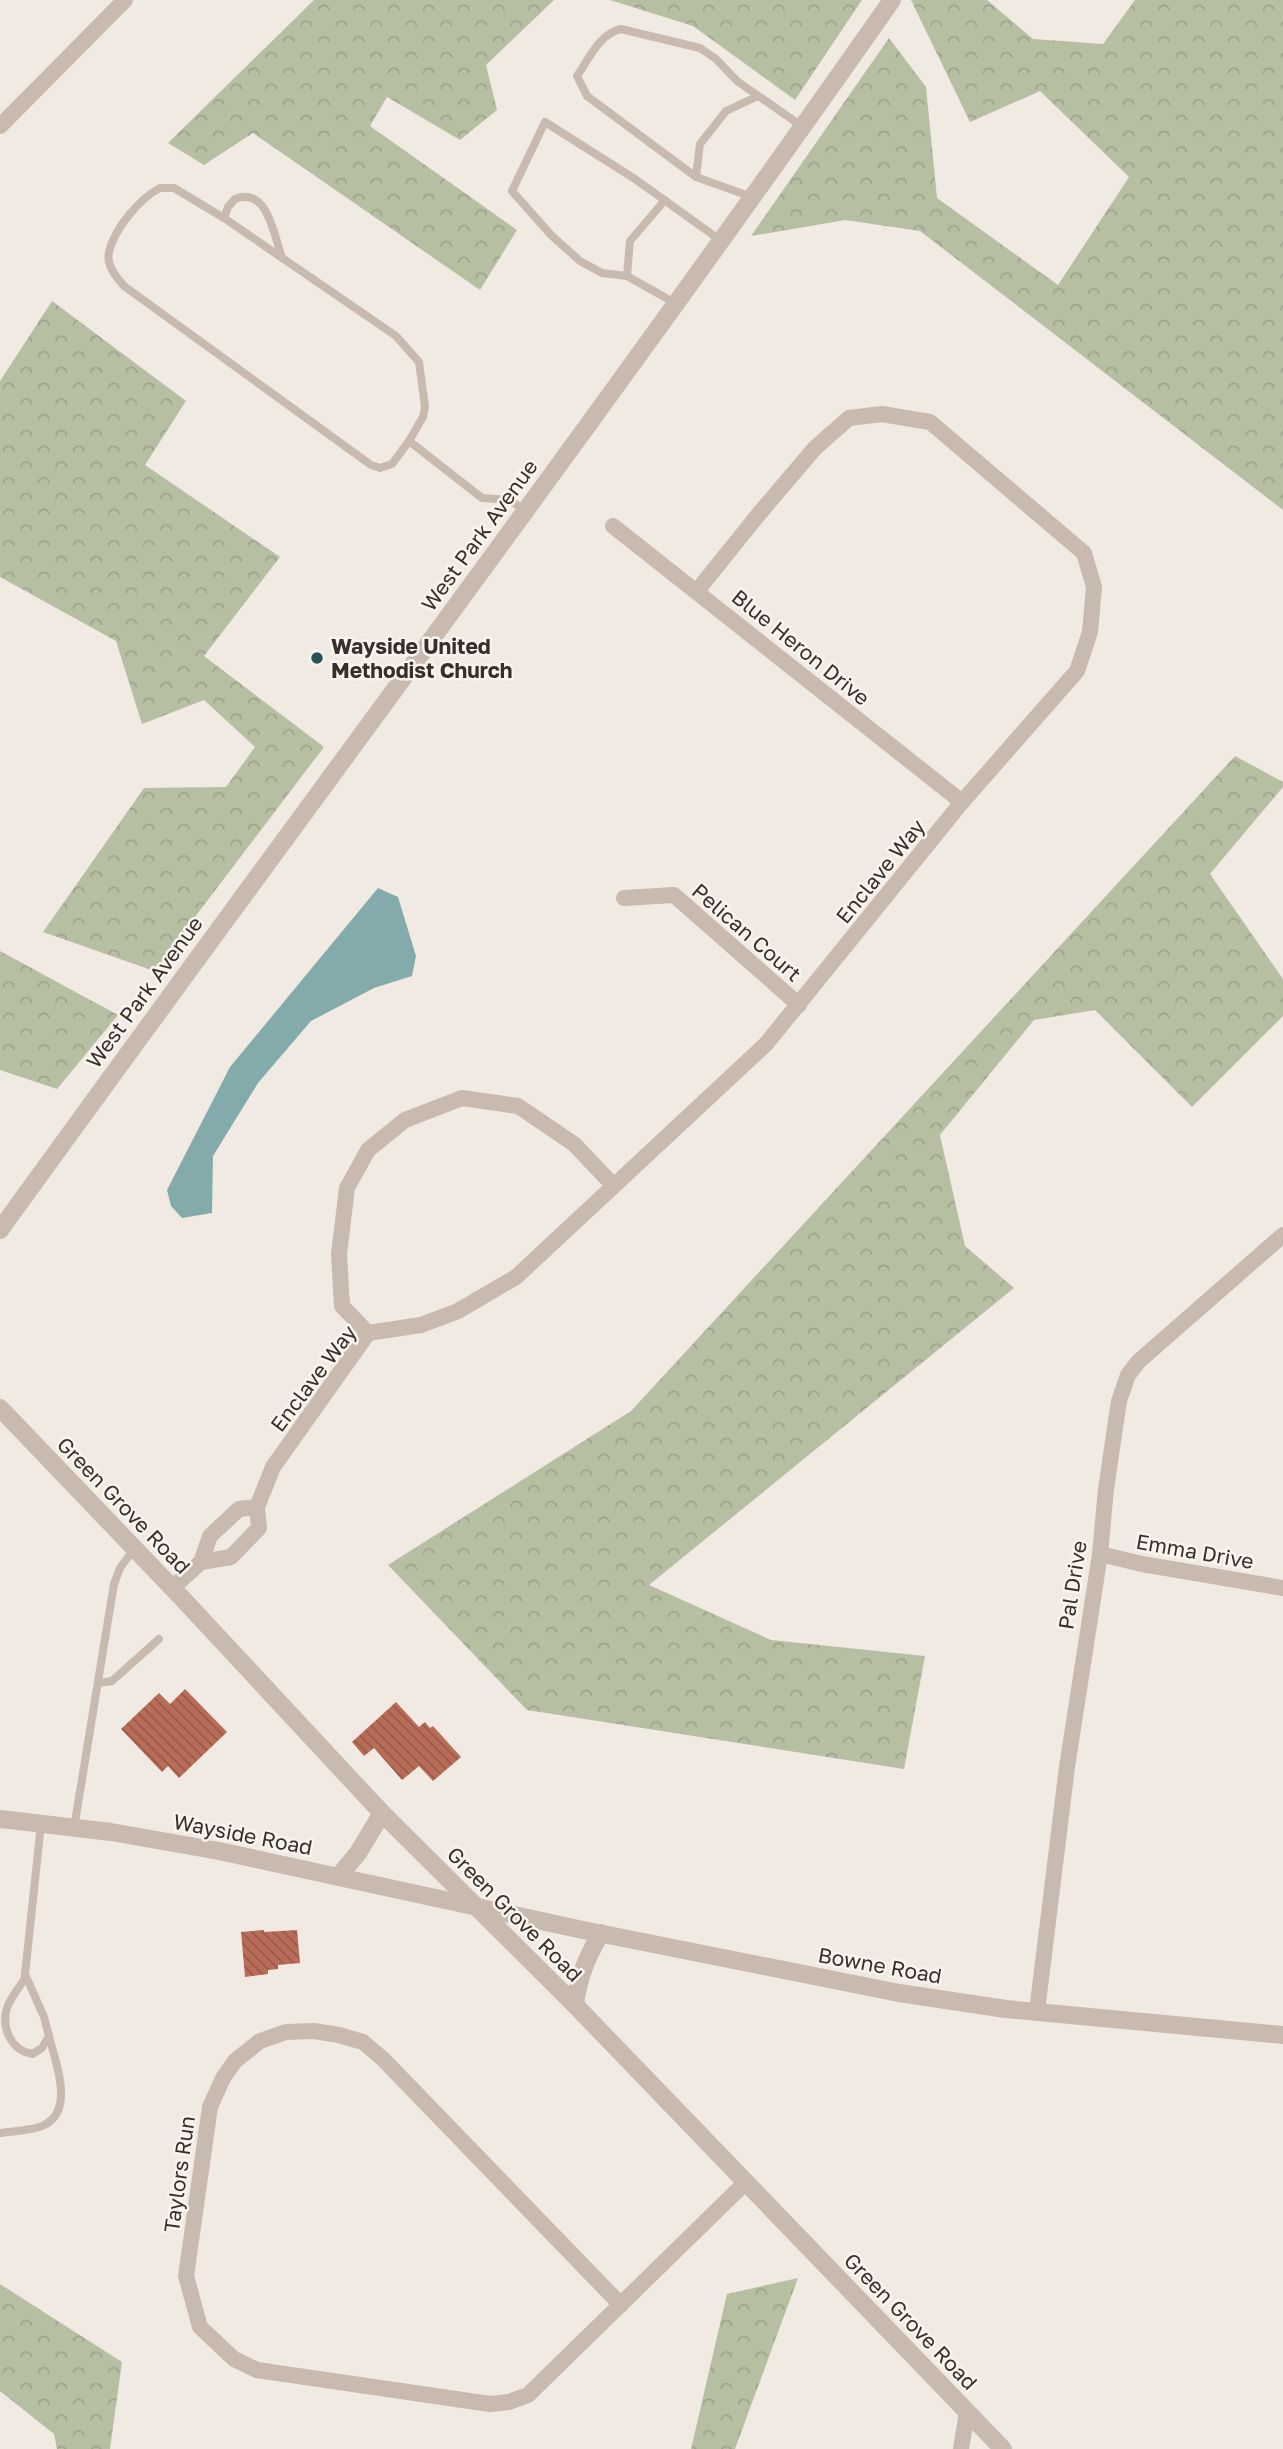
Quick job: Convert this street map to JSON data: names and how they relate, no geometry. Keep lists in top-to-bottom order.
{
  "streets": {
    "street": [
      "West Park Avenue",
      "Blue Heron Drive",
      "Enclave Way",
      "Pelican Court",
      "Green Grove Road",
      "Emma Drive",
      "Pal Drive",
      "Wayside Road",
      "Bowne Road",
      "Taylors Run"
    ]
  },
  "crossings": [
    ["Blue Heron Drive", "Enclave Way"],
    ["Enclave Way", "Pelican Court"],
    ["Enclave Way", "Green Grove Road"],
    ["Green Grove Road", "Wayside Road"],
    ["Green Grove Road", "Bowne Road"],
    ["Green Grove Road", "Taylors Run"],
    ["Emma Drive", "Pal Drive"],
    ["Pal Drive", "Bowne Road"],
    ["Wayside Road", "Bowne Road"]
  ],
  "places": ["Wayside United Methodist Church"]
}
